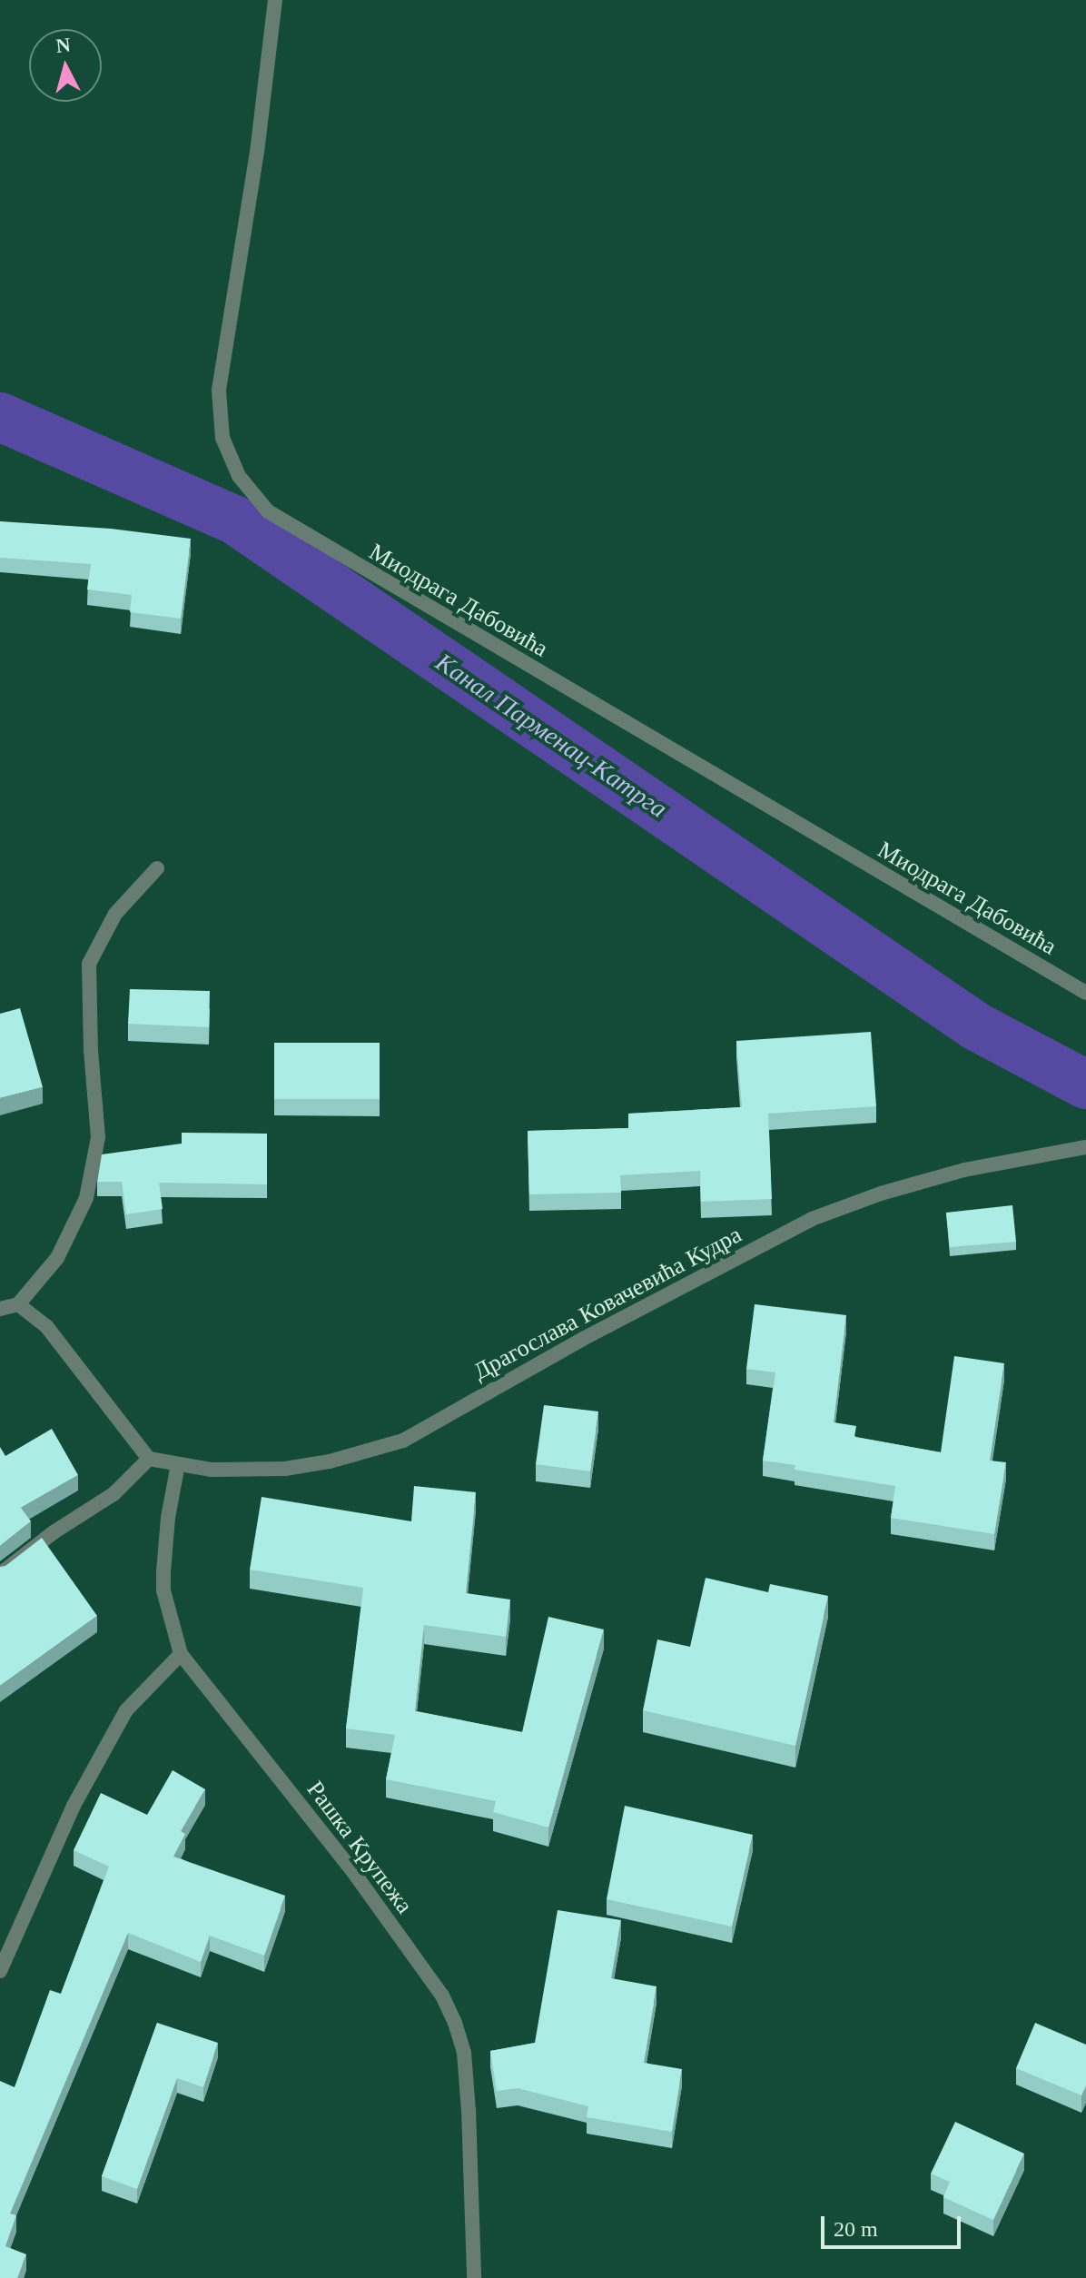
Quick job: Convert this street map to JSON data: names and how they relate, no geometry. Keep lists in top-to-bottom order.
{
  "streets": {
    "street": ["Миодрага Дабовића", "Драгослава Ковачевића Кудра", "Рашка Крупежа"]
  },
  "crossings": [
    ["Драгослава Ковачевића Кудра", "Рашка Крупежа"]
  ],
  "water": ["Канал Парменац-Катрга"],
  "scale_bar": "20 m",
  "north": "top"
}
